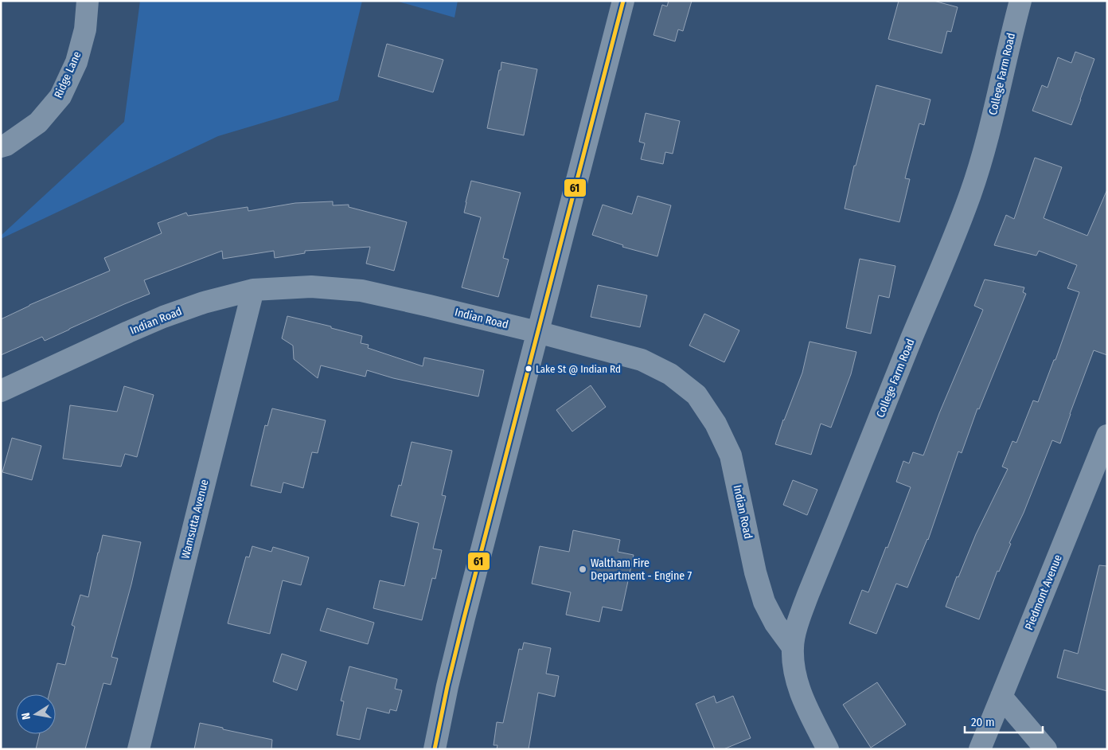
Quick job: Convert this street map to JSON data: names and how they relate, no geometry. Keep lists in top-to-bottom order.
{
  "streets": {
    "street": [
      "College Farm Road",
      "Ridge Lane",
      "Indian Road",
      "Wamsutta Avenue",
      "Piedmont Avenue"
    ]
  },
  "crossings": [
    ["College Farm Road", "Indian Road"],
    ["Indian Road", "Wamsutta Avenue"]
  ],
  "places": ["Lake St @ Indian Rd", "Waltham Fire Department - Engine 7"],
  "lines": ["transit line 61"],
  "scale_bar": "20 m",
  "north": "left"
}
